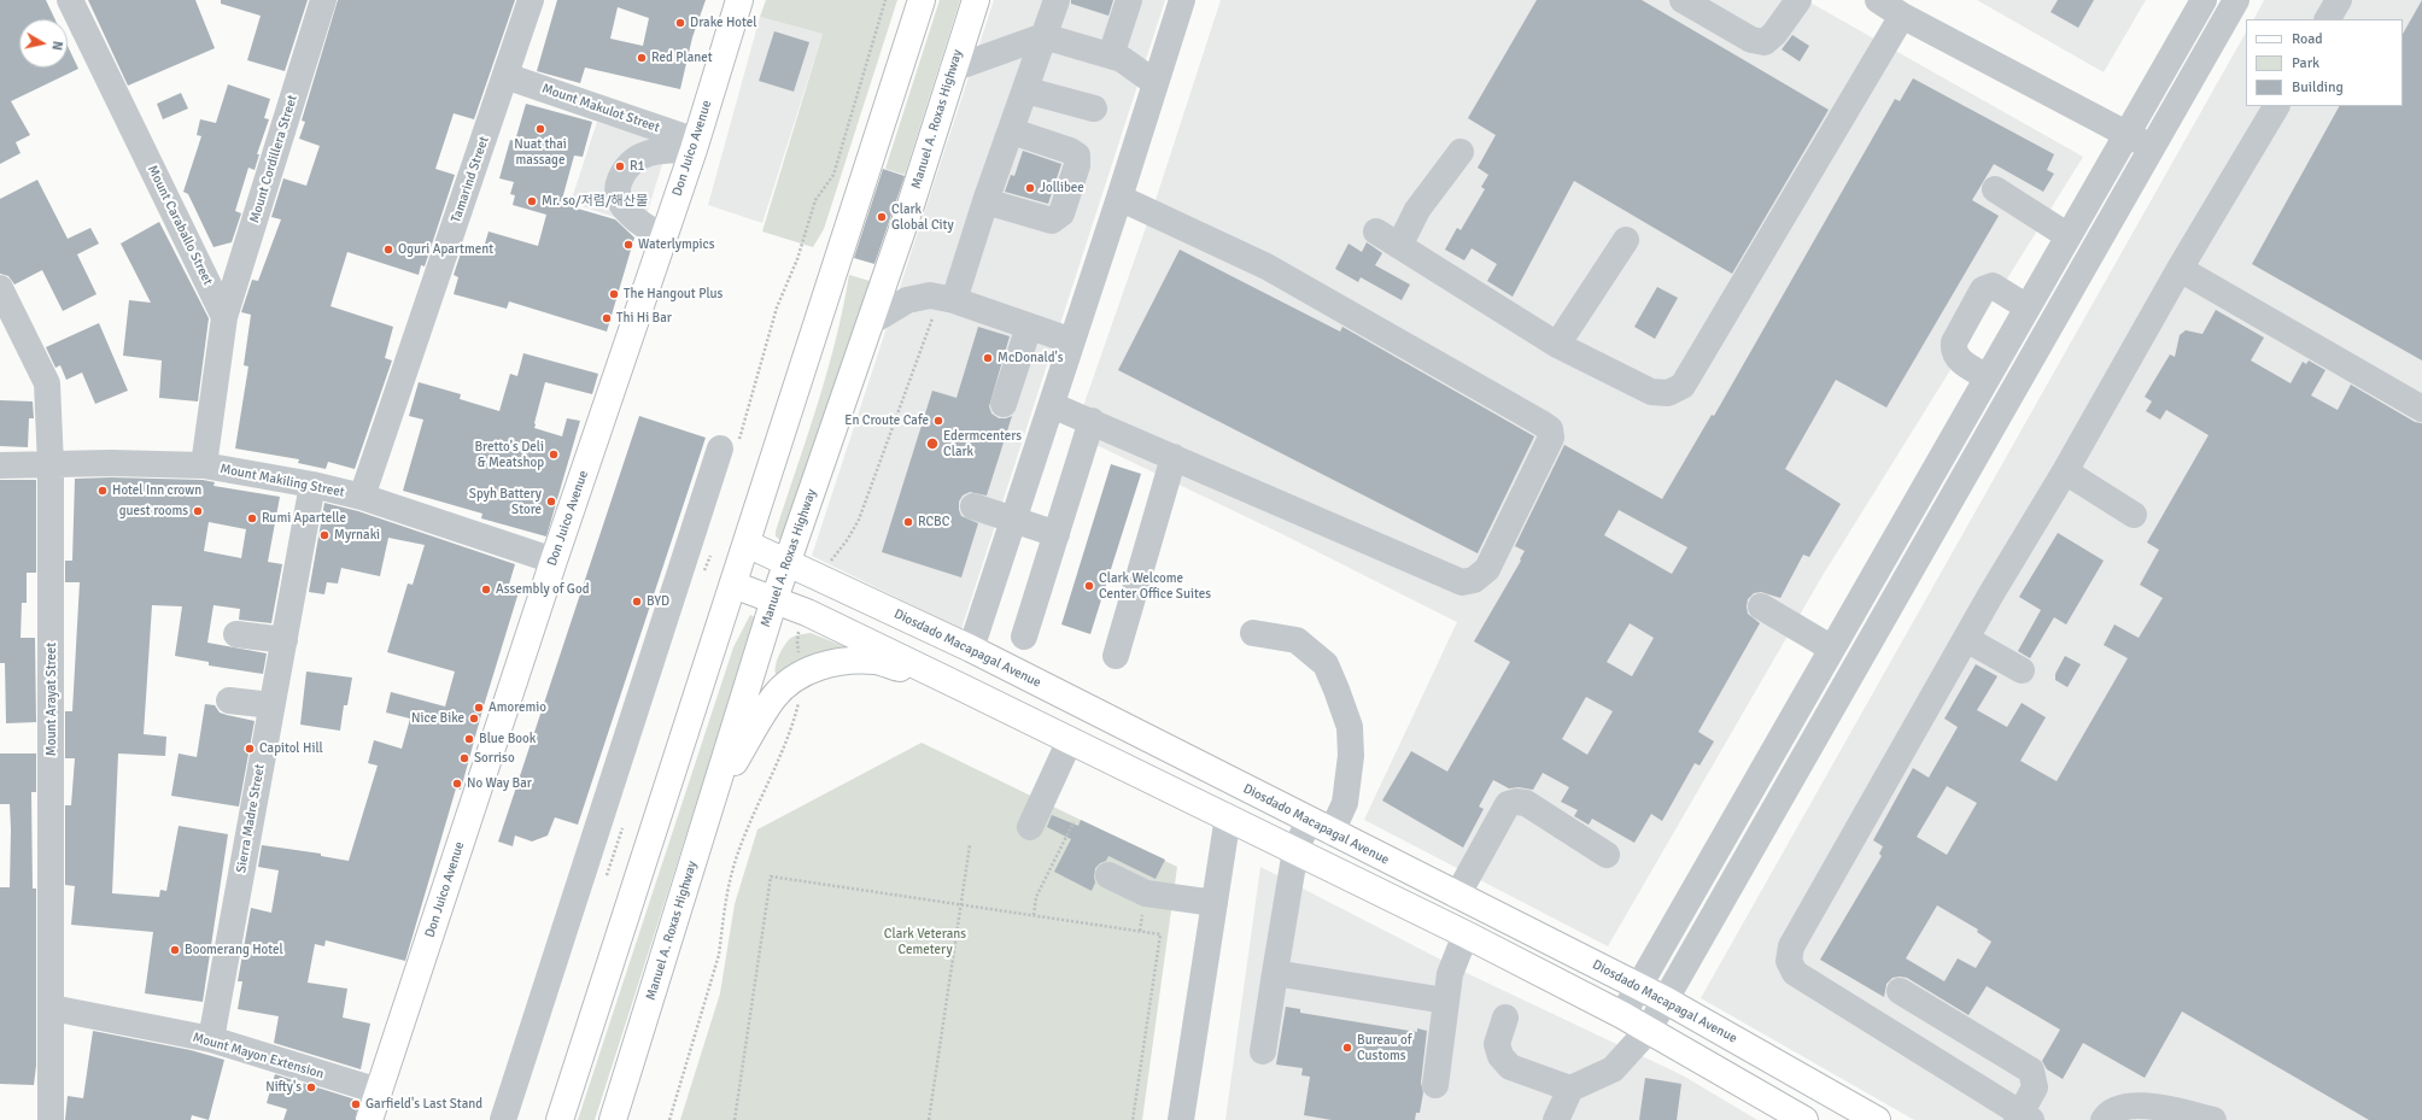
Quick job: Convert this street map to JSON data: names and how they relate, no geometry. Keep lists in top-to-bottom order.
{
  "streets": {
    "main road": ["Manuel A. Roxas Highway", "Don Juico Avenue", "Diosdado Macapagal Avenue"],
    "street": [
      "Mount Makulot Street",
      "Mount Cordillera Street",
      "Tamarind Street",
      "Mount Caraballo Street",
      "Mount Makiling Street",
      "Mount Arayat Street",
      "Sierra Madre Street",
      "Mount Mayon Extension"
    ]
  },
  "crossings": [
    ["Mount Makulot Street", "Don Juico Avenue"],
    ["Mount Makulot Street", "Tamarind Street"],
    ["Manuel A. Roxas Highway", "Diosdado Macapagal Avenue"],
    ["Don Juico Avenue", "Mount Makiling Street"],
    ["Don Juico Avenue", "Mount Mayon Extension"],
    ["Mount Cordillera Street", "Mount Caraballo Street"],
    ["Tamarind Street", "Mount Makiling Street"],
    ["Mount Makiling Street", "Mount Arayat Street"],
    ["Mount Makiling Street", "Sierra Madre Street"],
    ["Mount Arayat Street", "Mount Mayon Extension"],
    ["Sierra Madre Street", "Mount Mayon Extension"]
  ],
  "parks": ["Clark Veterans Cemetery"],
  "places": [
    "Drake Hotel",
    "Red Planet",
    "Nuat thai massage",
    "R1",
    "Jollibee",
    "Mr. so/저렴/해산물",
    "Clark Global City",
    "Waterlympics",
    "Oguri Apartment",
    "The Hangout Plus",
    "Thi Hi Bar",
    "McDonald's",
    "En Croute Cafe",
    "Edermcenters Clark",
    "Bretto's Deli & Meatshop",
    "Hotel Inn crown",
    "Spyh Battery Store",
    "guest rooms",
    "Rumi Apartelle",
    "RCBC",
    "Myrnaki",
    "Clark Welcome Center Office Suites",
    "Assembly of God",
    "BYD",
    "Amoremio",
    "Nice Bike",
    "Blue Book",
    "Capitol Hill",
    "Sorriso",
    "No Way Bar",
    "Boomerang Hotel",
    "Bureau of Customs",
    "Nifty's",
    "Garfield's Last Stand"
  ],
  "legend": ["Road", "Park", "Building"],
  "north": "right"
}
